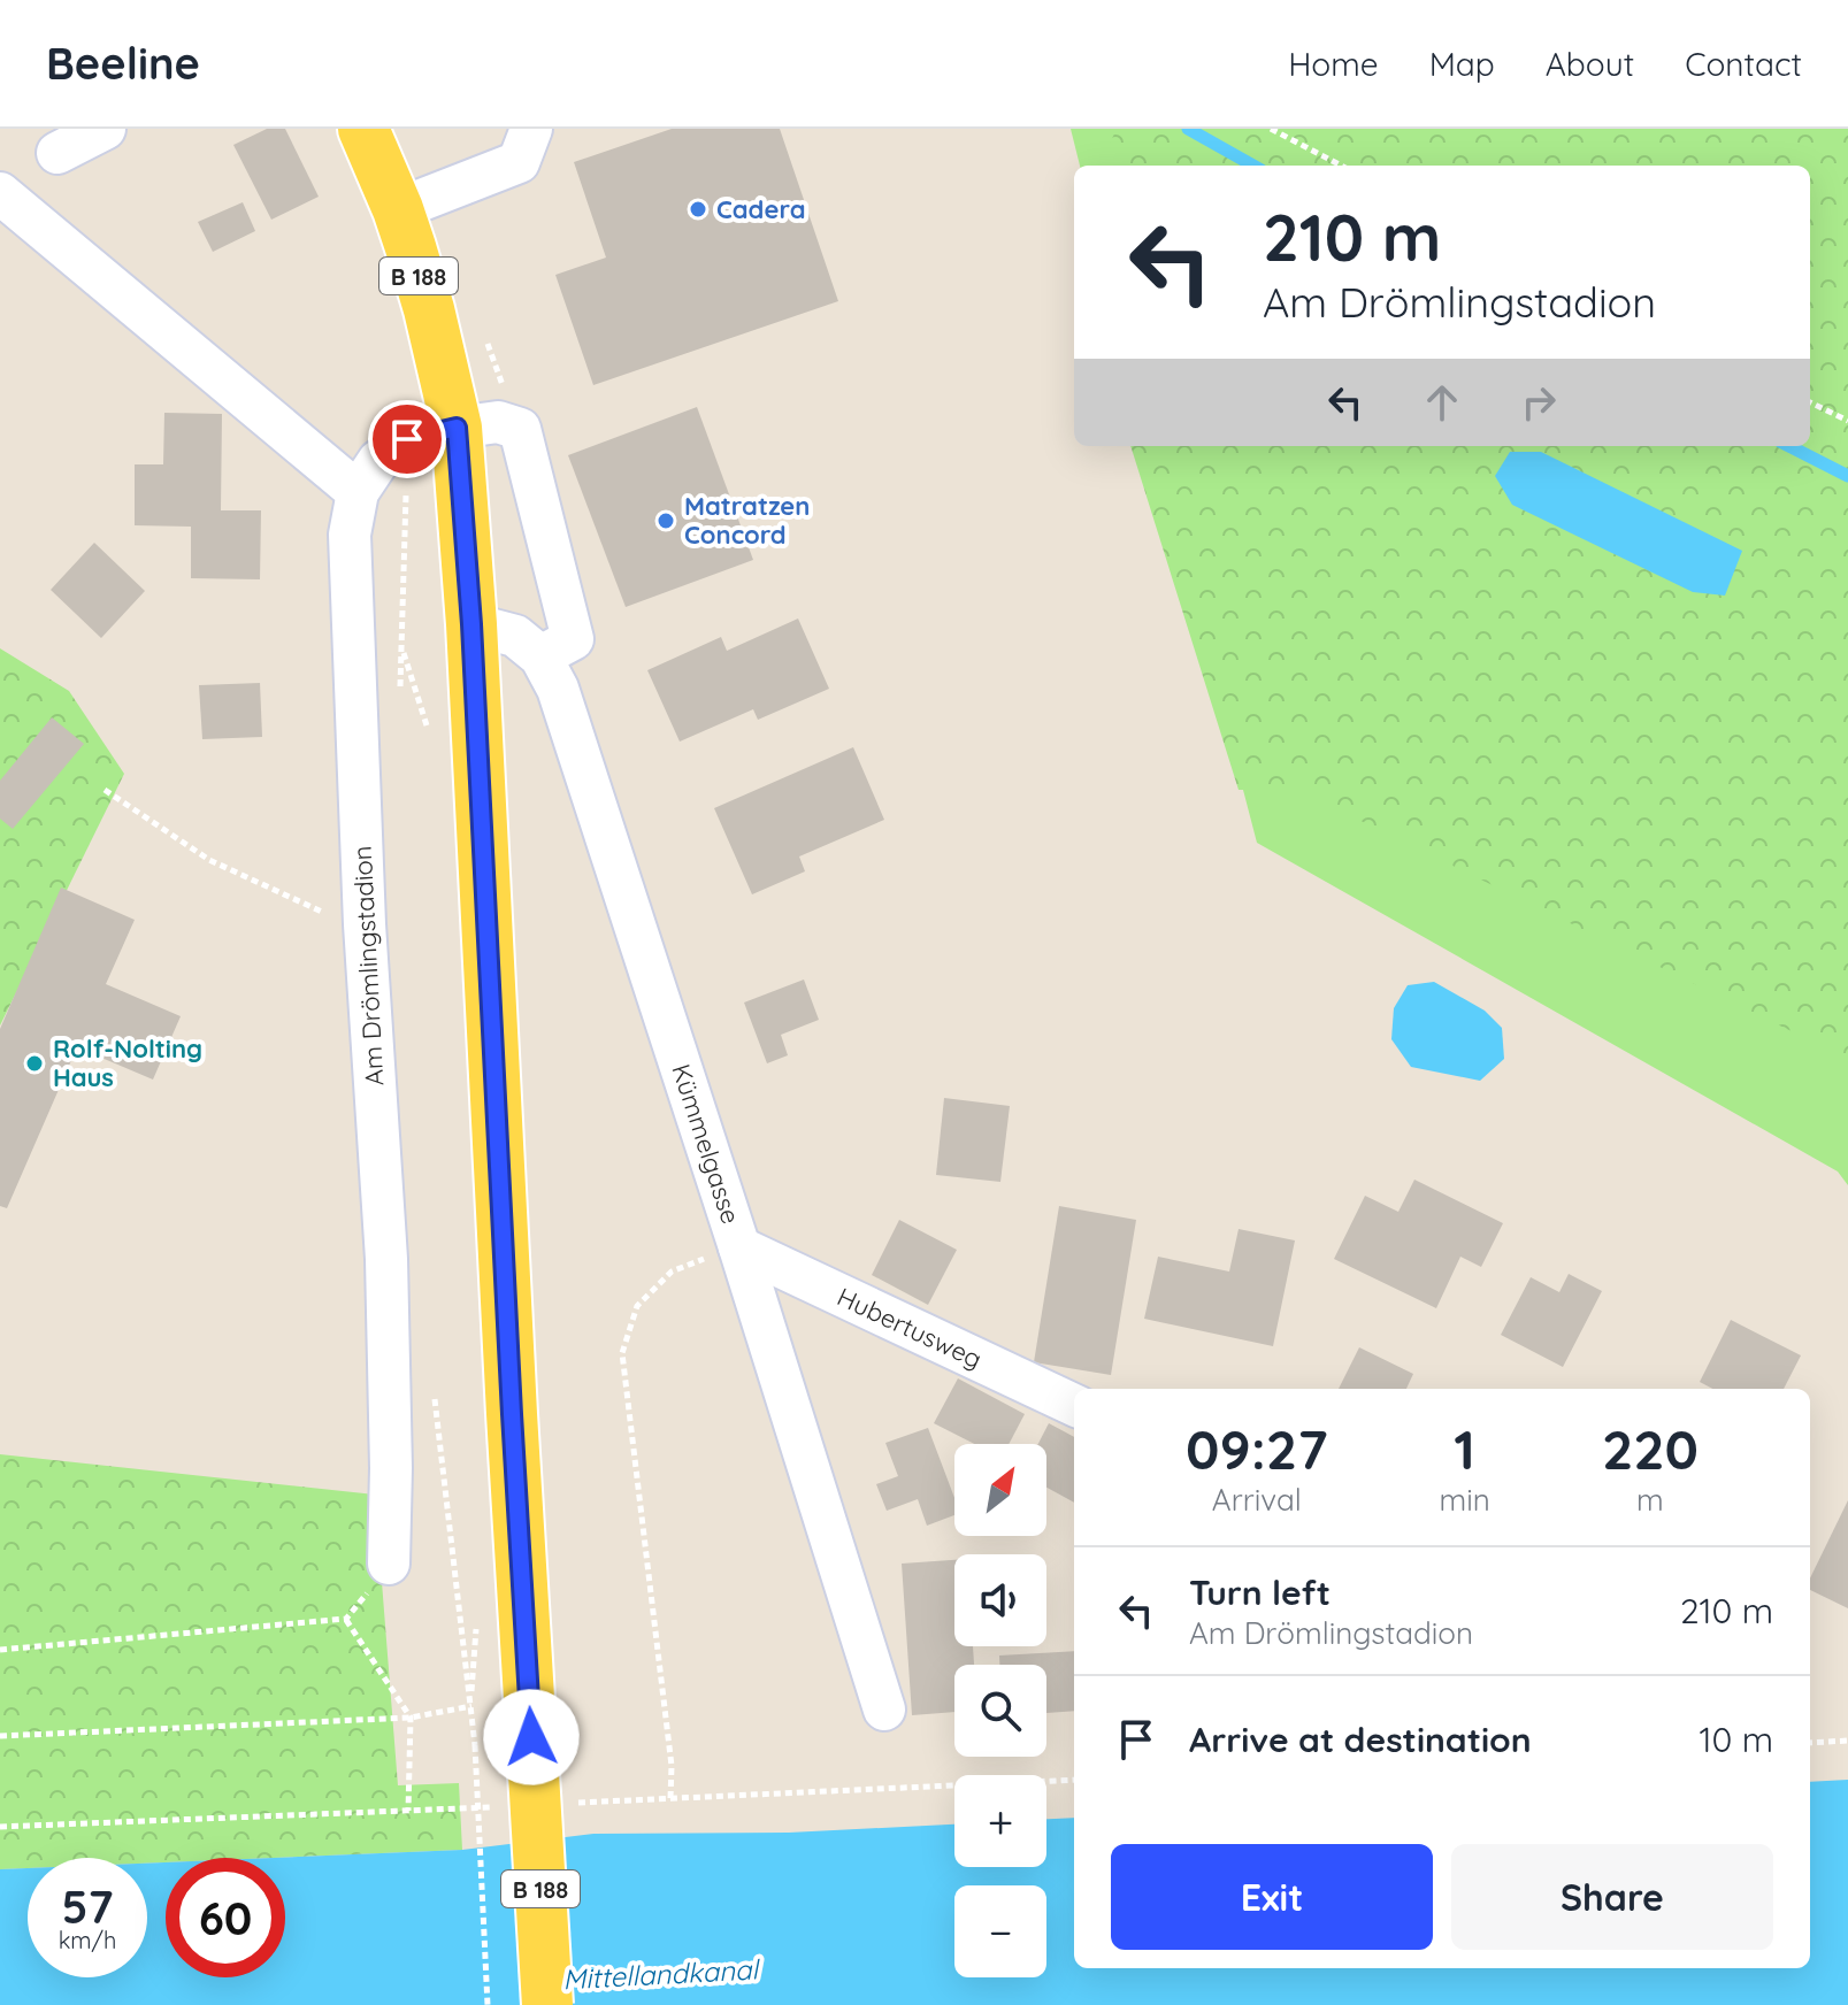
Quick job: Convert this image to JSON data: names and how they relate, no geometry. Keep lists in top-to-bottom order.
{
  "streets": {
    "main road": ["B 188"],
    "street": ["Am Drömlingstadion", "Kümmelgasse", "Hubertusweg"]
  },
  "crossings": [
    ["B 188", "Am Drömlingstadion"],
    ["Am Drömlingstadion", "Kümmelgasse"],
    ["Kümmelgasse", "Hubertusweg"]
  ],
  "water": ["Mittellandkanal"],
  "places": ["Cadera", "Matratzen Concord", "Rolf-Nolting Haus"],
  "north": "top right",
  "page": {
    "header": "Beeline",
    "nav": [
      "Home",
      "Map",
      "About",
      "Contact"
    ],
    "turn": ["210 m", "Am Drömlingstadion"],
    "eta": [
      "09:27",
      "Arrival",
      "1",
      "min",
      "220",
      "m"
    ],
    "map_buttons": ["+", "−"],
    "list": [
      {
        "name": "Turn left",
        "note": "Am Drömlingstadion",
        "value": "210 m"
      },
      {
        "name": "Arrive at destination",
        "value": "10 m"
      }
    ],
    "buttons": ["Exit", "Share"],
    "speed": "57 km/h",
    "limit": "60"
  }
}
